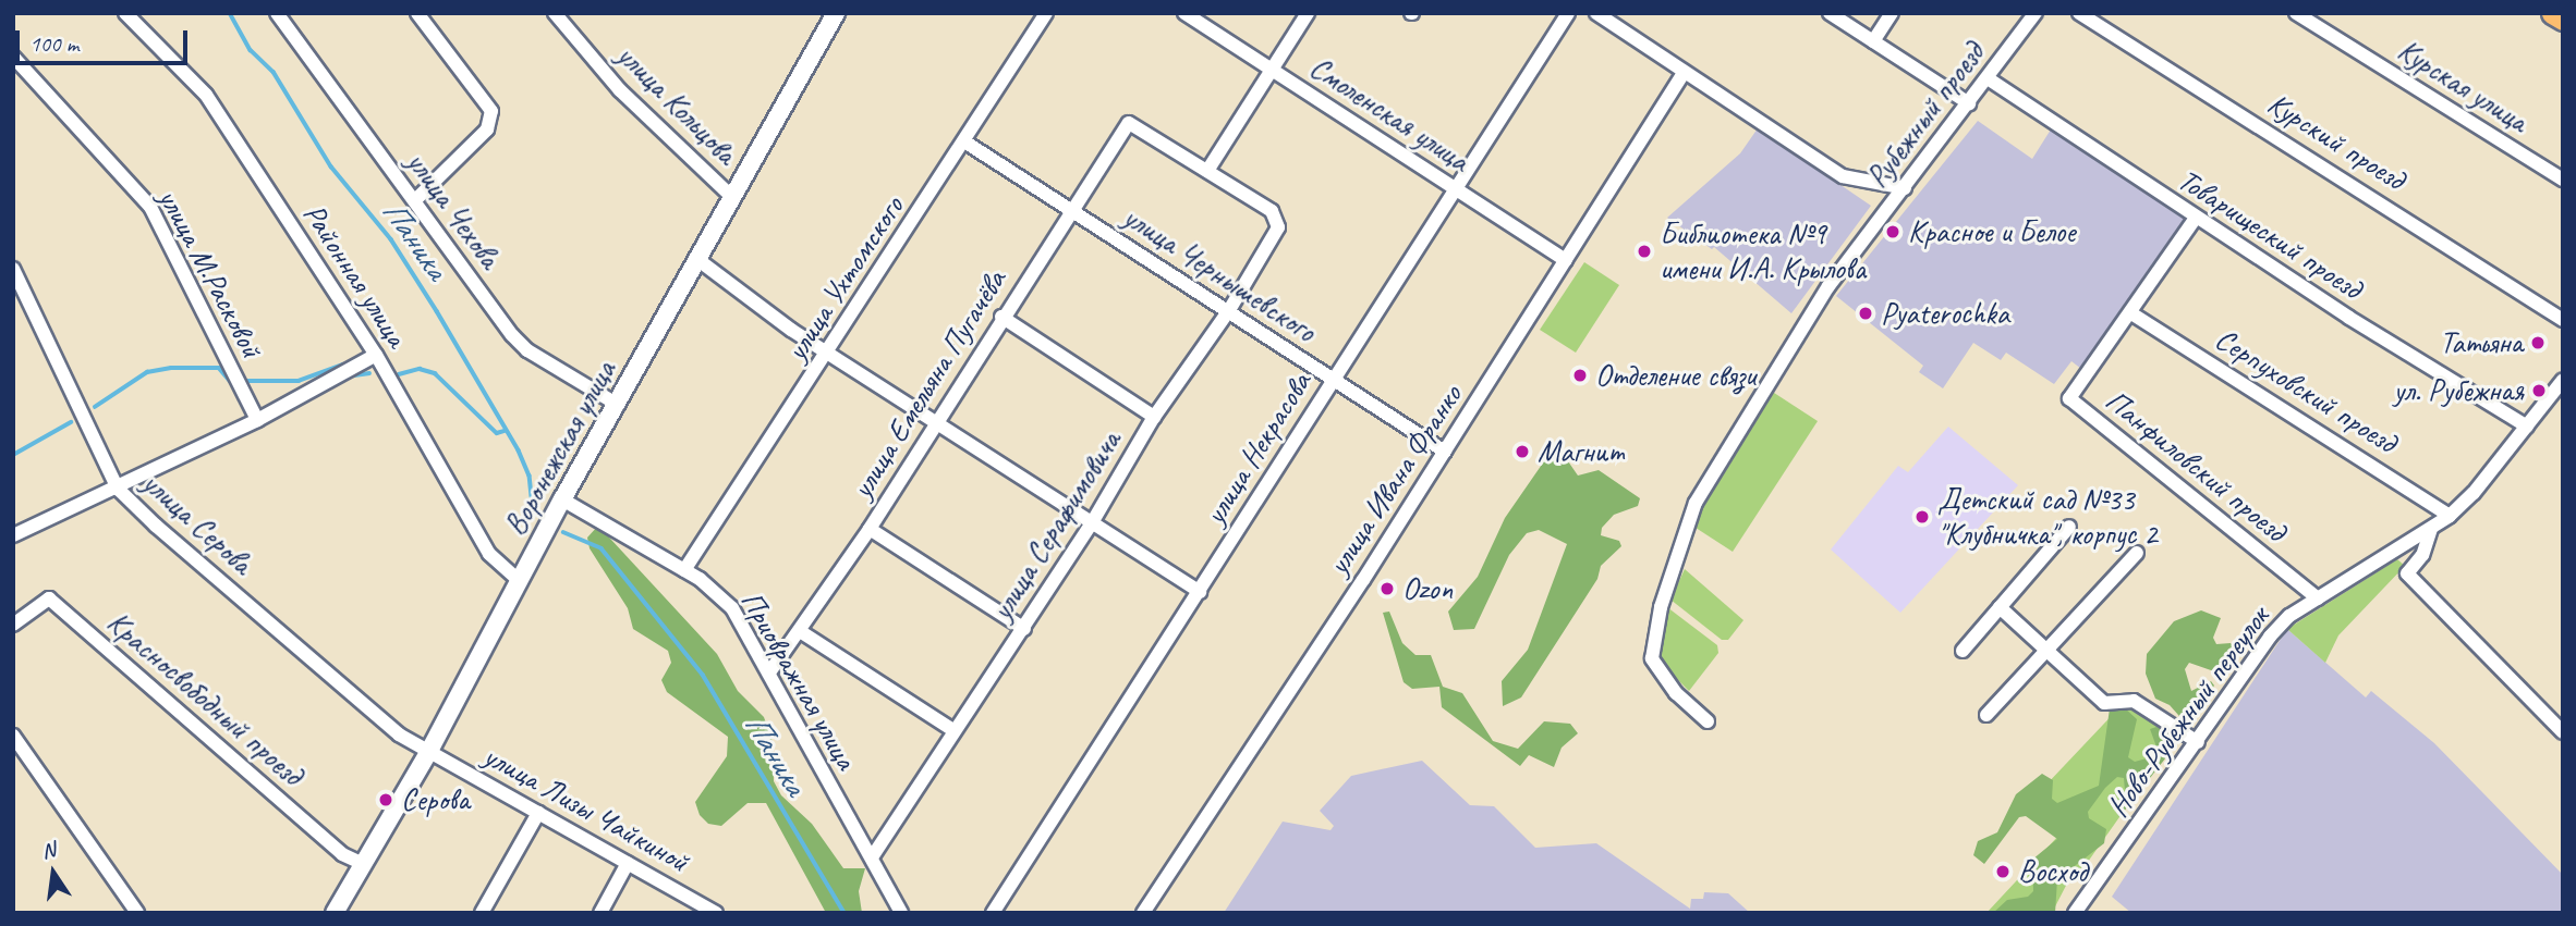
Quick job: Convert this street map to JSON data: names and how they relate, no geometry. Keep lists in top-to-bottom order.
{
  "streets": {
    "street": [
      "Курская улица",
      "улица Кольцова",
      "Смоленская улица",
      "Рубежный проезд",
      "Курский проезд",
      "улица Чехова",
      "Товарищеский проезд",
      "улица М.Расковой",
      "улица Чернышевского",
      "Районная улица",
      "улица Ухтомского",
      "улица Емельяна Пугачёва",
      "Серпуховский проезд",
      "Воронежская улица",
      "улица Некрасова",
      "Панфиловский проезд",
      "улица Ивана Франко",
      "улица Серова",
      "улица Серафимовича",
      "Приовражная улица",
      "Красносвободный проезд",
      "Ново-Рубежный переулок",
      "улица Лизы Чайкиной"
    ]
  },
  "crossings": [
    ["улица Кольцова", "Воронежская улица"],
    ["Смоленская улица", "улица Некрасова"],
    ["Смоленская улица", "улица Ивана Франко"],
    ["Рубежный проезд", "Товарищеский проезд"],
    ["улица Чехова", "Воронежская улица"],
    ["Товарищеский проезд", "Панфиловский проезд"],
    ["Товарищеский проезд", "Ново-Рубежный переулок"],
    ["улица Чернышевского", "улица Ухтомского"],
    ["улица Чернышевского", "улица Емельяна Пугачёва"],
    ["улица Чернышевского", "улица Некрасова"],
    ["улица Чернышевского", "улица Ивана Франко"],
    ["улица Чернышевского", "улица Серафимовича"],
    ["Районная улица", "Воронежская улица"],
    ["улица Ухтомского", "Приовражная улица"],
    ["улица Емельяна Пугачёва", "улица Серафимовича"],
    ["улица Емельяна Пугачёва", "Приовражная улица"],
    ["Серпуховский проезд", "Панфиловский проезд"],
    ["Серпуховский проезд", "Ново-Рубежный переулок"],
    ["Воронежская улица", "улица Серова"],
    ["Воронежская улица", "Приовражная улица"],
    ["Воронежская улица", "Красносвободный проезд"],
    ["Воронежская улица", "улица Лизы Чайкиной"],
    ["Панфиловский проезд", "Ново-Рубежный переулок"],
    ["улица Серова", "улица Лизы Чайкиной"],
    ["улица Серафимовича", "Приовражная улица"]
  ],
  "water": ["Паника"],
  "places": [
    "Красное и Белое",
    "Библиотека №9 имени И.А. Крылова",
    "Pyaterochka",
    "Татьяна",
    "Отделение связи",
    "ул. Рубежная",
    "Магнит",
    "Детский сад №33 \"Клубничка\", корпус 2",
    "Ozon",
    "Серова",
    "Восход"
  ],
  "scale_bar": "100 m",
  "north": "top"
}
